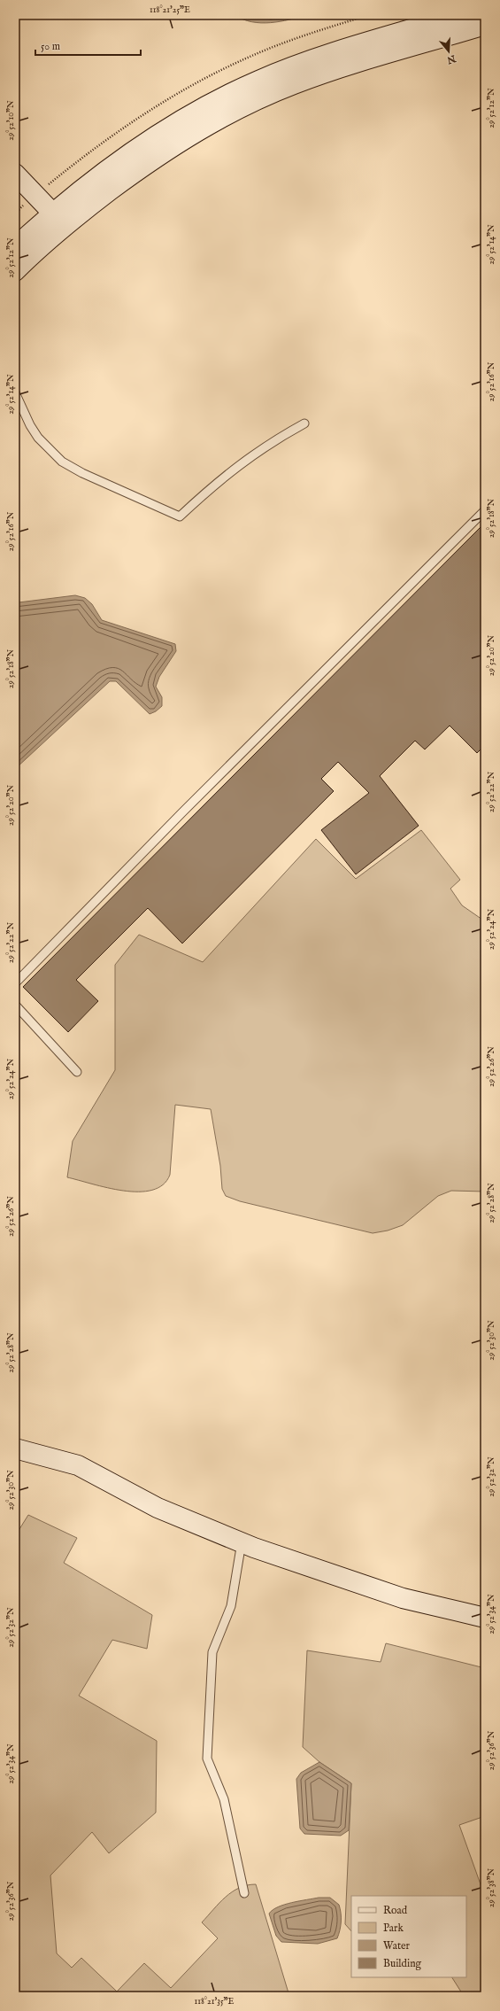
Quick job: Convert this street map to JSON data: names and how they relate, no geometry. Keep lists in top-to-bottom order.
{
  "legend": [
    "Road",
    "Park",
    "Water",
    "Building"
  ],
  "scale_bar": "50 m",
  "north": "bottom",
  "coordinates": [
    "118°21'25\"E",
    "29°52'12\"N",
    "29°52'10\"N",
    "29°52'14\"N",
    "29°52'16\"N",
    "29°52'18\"N",
    "29°52'20\"N",
    "29°52'22\"N",
    "29°52'24\"N",
    "29°52'26\"N",
    "29°52'28\"N",
    "29°52'30\"N",
    "29°52'32\"N",
    "29°52'34\"N",
    "29°52'36\"N",
    "29°52'38\"N",
    "118°21'35\"E"
  ]
}
